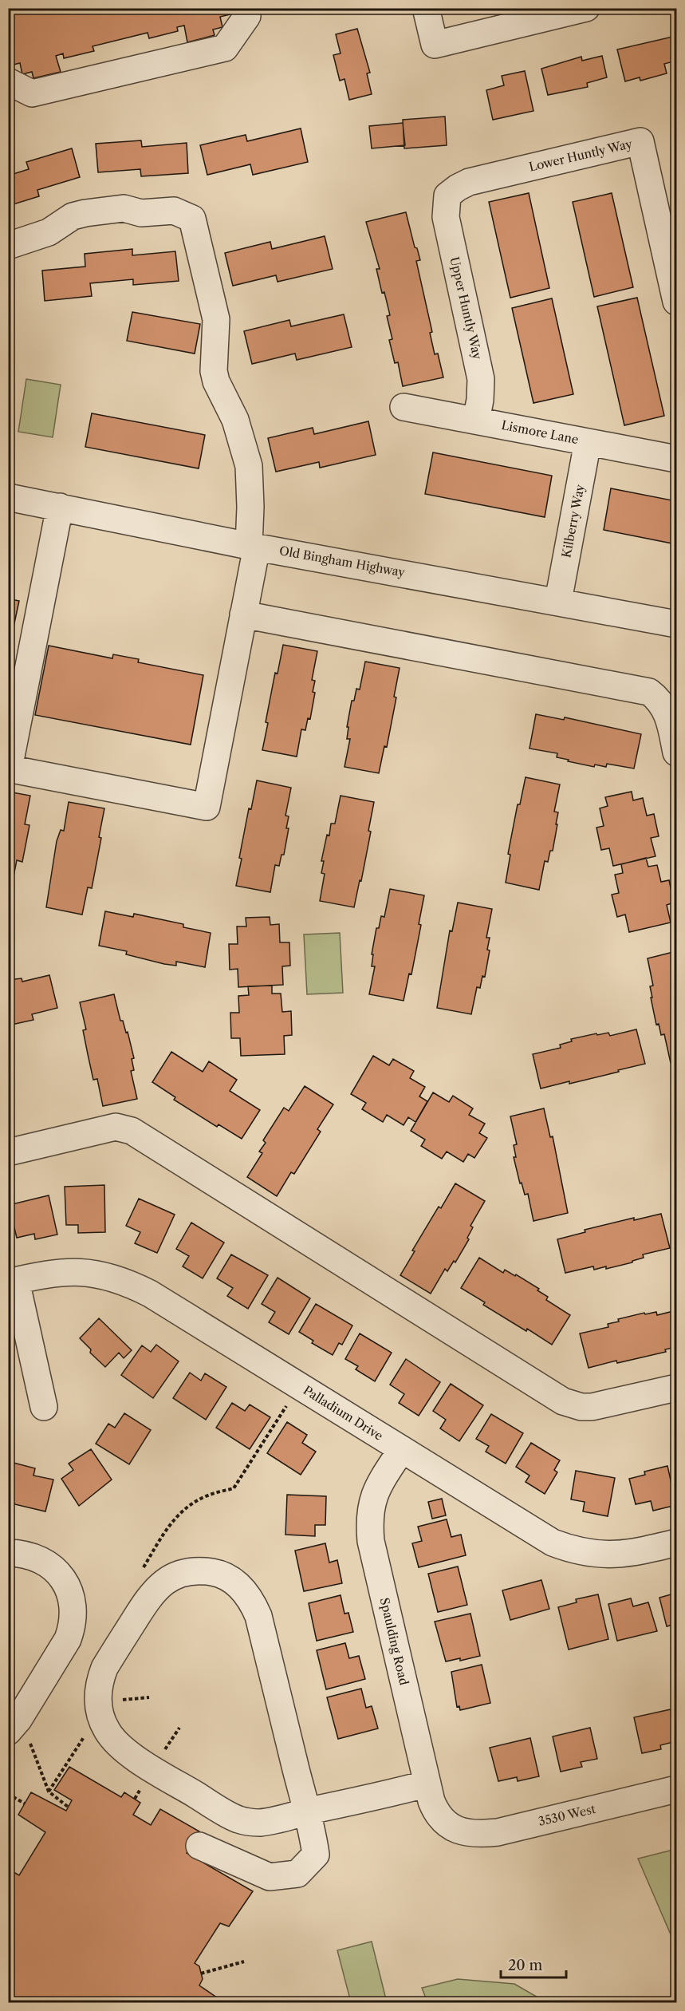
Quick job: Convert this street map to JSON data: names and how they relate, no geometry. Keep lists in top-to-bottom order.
{
  "streets": {
    "street": [
      "Lower Huntly Way",
      "Upper Huntly Way",
      "Lismore Lane",
      "Kilberry Way",
      "Old Bingham Highway",
      "Palladium Drive",
      "Spaulding Road",
      "3530 West"
    ]
  },
  "crossings": [
    ["Lower Huntly Way", "Upper Huntly Way"],
    ["Upper Huntly Way", "Lismore Lane"],
    ["Lismore Lane", "Kilberry Way"],
    ["Kilberry Way", "Old Bingham Highway"],
    ["Palladium Drive", "Spaulding Road"],
    ["Spaulding Road", "3530 West"]
  ],
  "scale_bar": "20 m"
}
